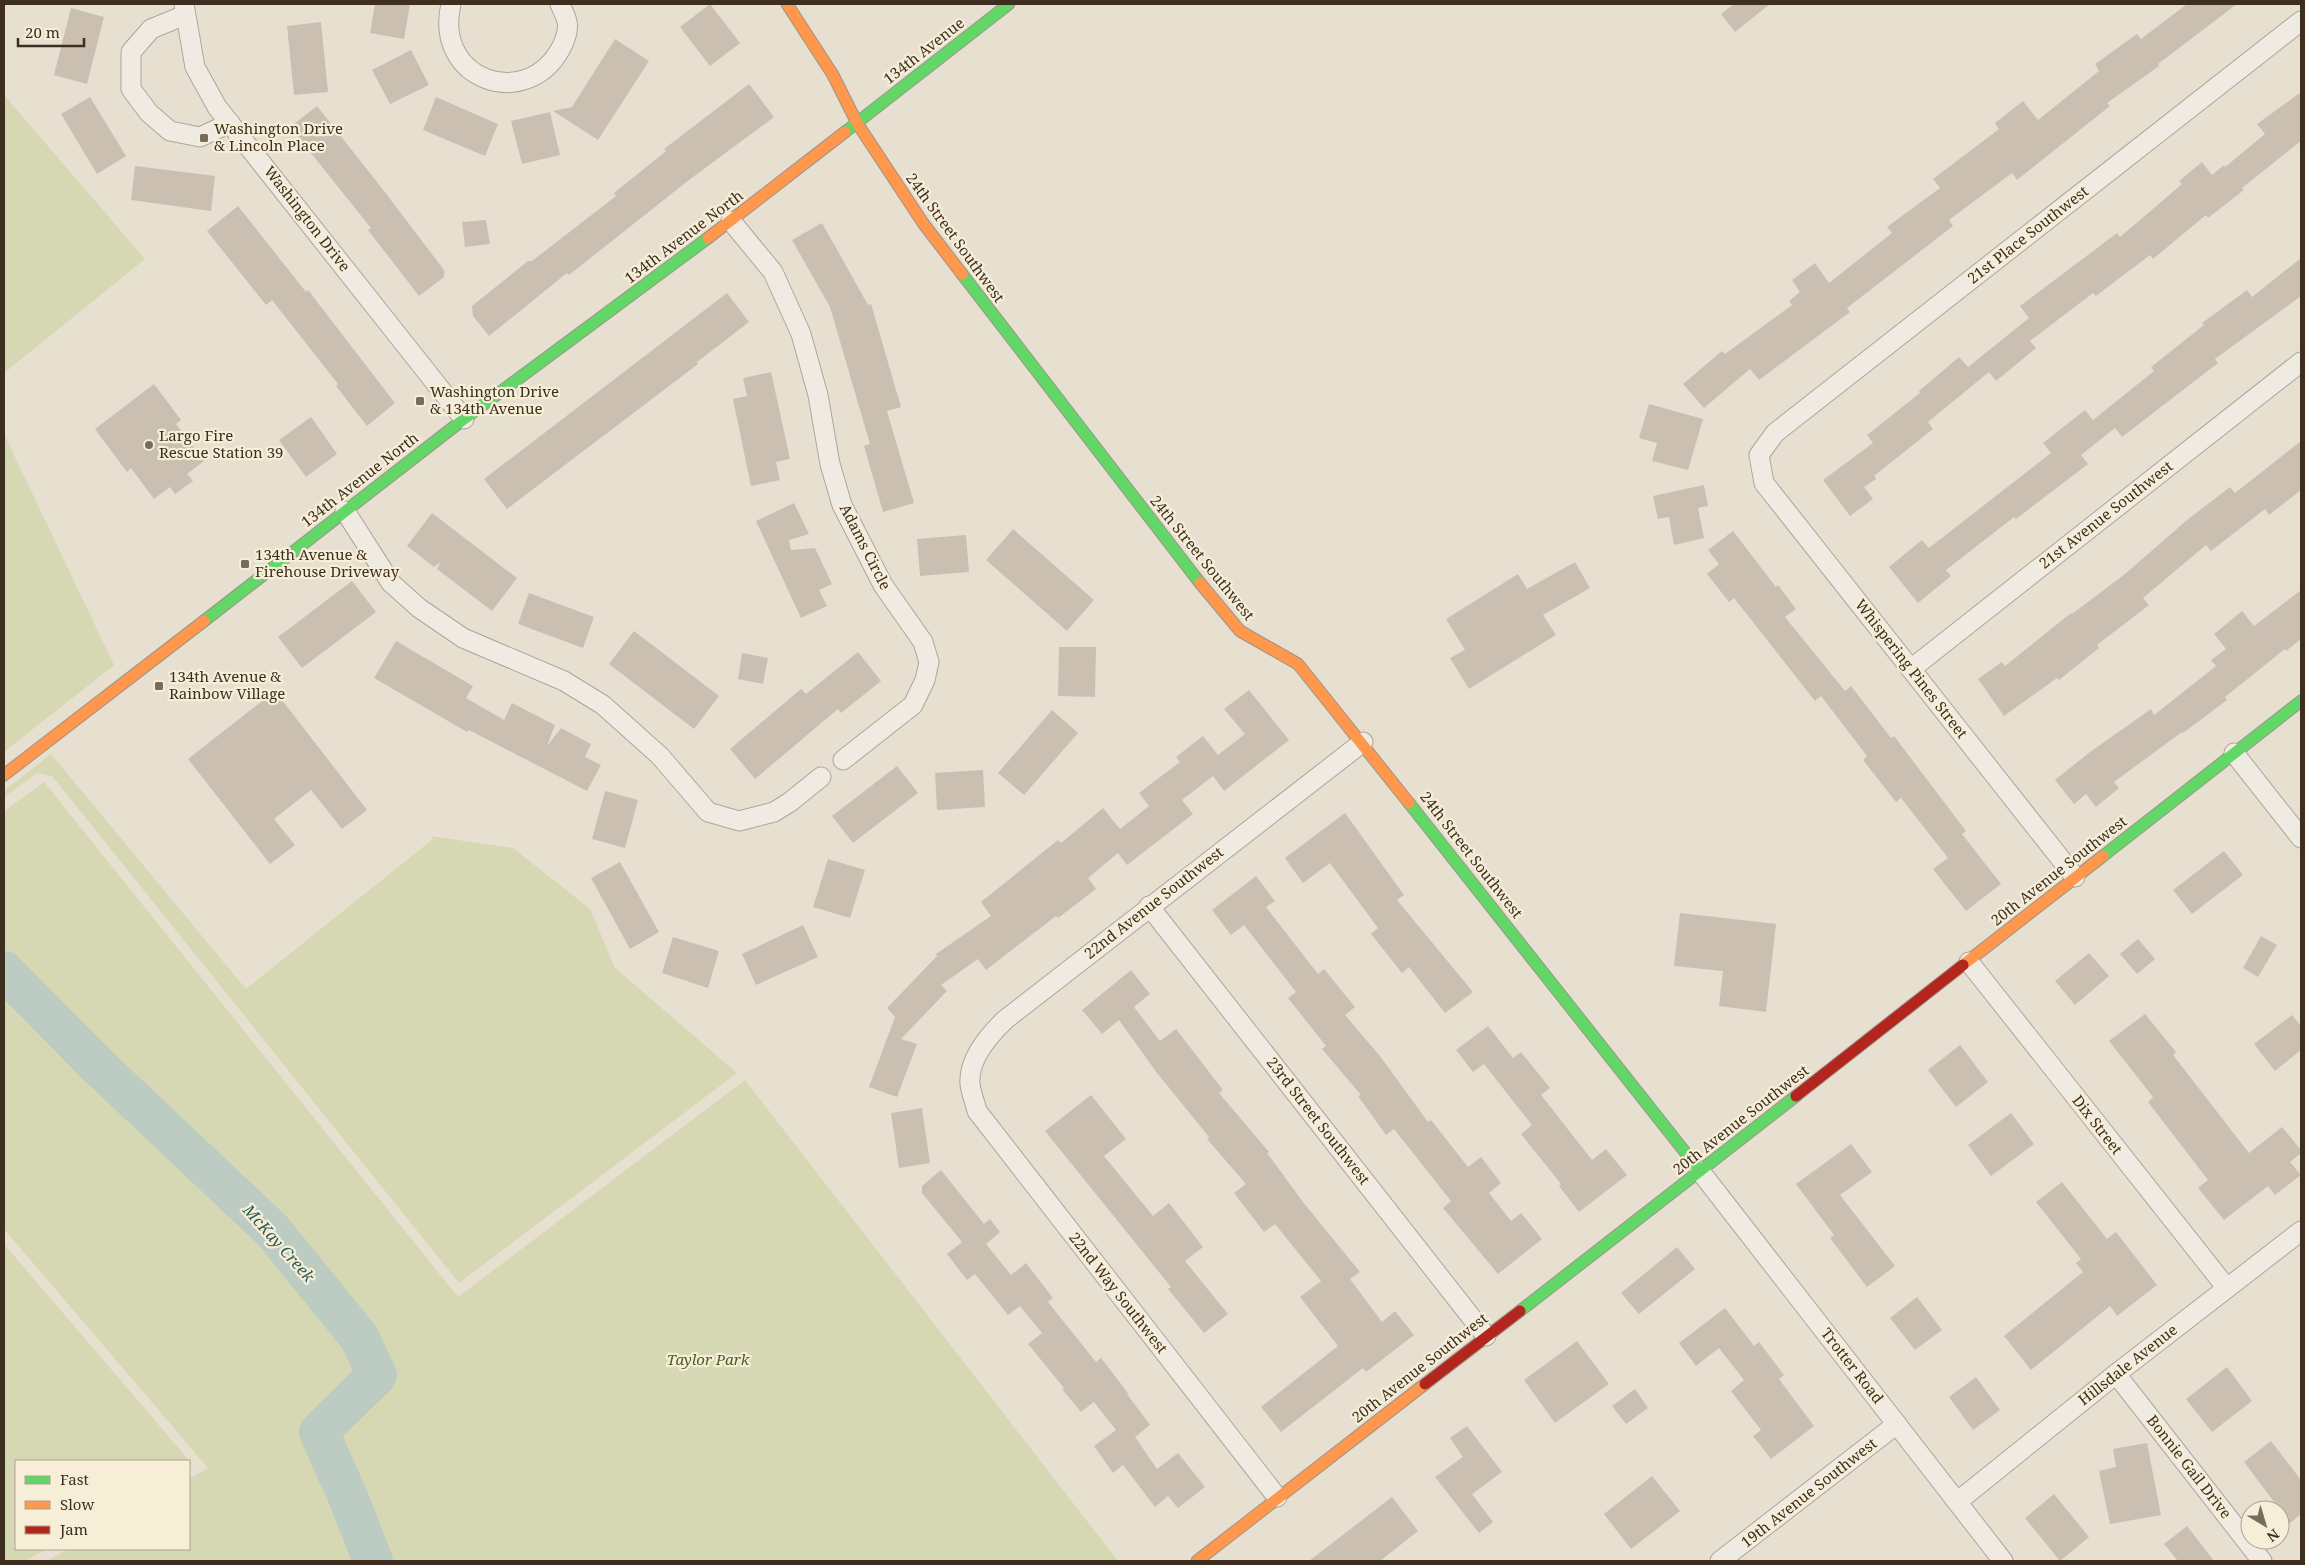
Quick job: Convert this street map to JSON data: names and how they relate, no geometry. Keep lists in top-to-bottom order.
{
  "streets": {
    "street": [
      "134th Avenue",
      "Washington Drive",
      "21st Place Southwest",
      "134th Avenue North",
      "24th Street Southwest",
      "21st Avenue Southwest",
      "Adams Circle",
      "Whispering Pines Street",
      "20th Avenue Southwest",
      "22nd Avenue Southwest",
      "23rd Street Southwest",
      "Dix Street",
      "22nd Way Southwest",
      "Hillsdale Avenue",
      "Trotter Road",
      "Bonnie Gail Drive",
      "19th Avenue Southwest"
    ]
  },
  "crossings": [
    ["134th Avenue", "134th Avenue North"],
    ["134th Avenue", "24th Street Southwest"],
    ["Washington Drive", "134th Avenue North"],
    ["21st Place Southwest", "Whispering Pines Street"],
    ["134th Avenue North", "24th Street Southwest"],
    ["134th Avenue North", "Adams Circle"],
    ["24th Street Southwest", "20th Avenue Southwest"],
    ["24th Street Southwest", "22nd Avenue Southwest"],
    ["24th Street Southwest", "Trotter Road"],
    ["21st Avenue Southwest", "Whispering Pines Street"],
    ["Whispering Pines Street", "20th Avenue Southwest"],
    ["20th Avenue Southwest", "23rd Street Southwest"],
    ["20th Avenue Southwest", "Dix Street"],
    ["20th Avenue Southwest", "22nd Way Southwest"],
    ["20th Avenue Southwest", "Trotter Road"],
    ["22nd Avenue Southwest", "23rd Street Southwest"],
    ["22nd Avenue Southwest", "22nd Way Southwest"],
    ["Dix Street", "Hillsdale Avenue"],
    ["Hillsdale Avenue", "Trotter Road"],
    ["Hillsdale Avenue", "Bonnie Gail Drive"],
    ["Trotter Road", "19th Avenue Southwest"]
  ],
  "water": ["McKay Creek"],
  "parks": ["Taylor Park"],
  "places": {
    "transit": [
      "Washington Drive & Lincoln Place",
      "Washington Drive & 134th Avenue",
      "134th Avenue & Firehouse Driveway",
      "134th Avenue & Rainbow Village"
    ],
    "other": ["Largo Fire Rescue Station 39"]
  },
  "legend": ["Fast", "Slow", "Jam"],
  "scale_bar": "20 m",
  "north": "bottom right"
}
